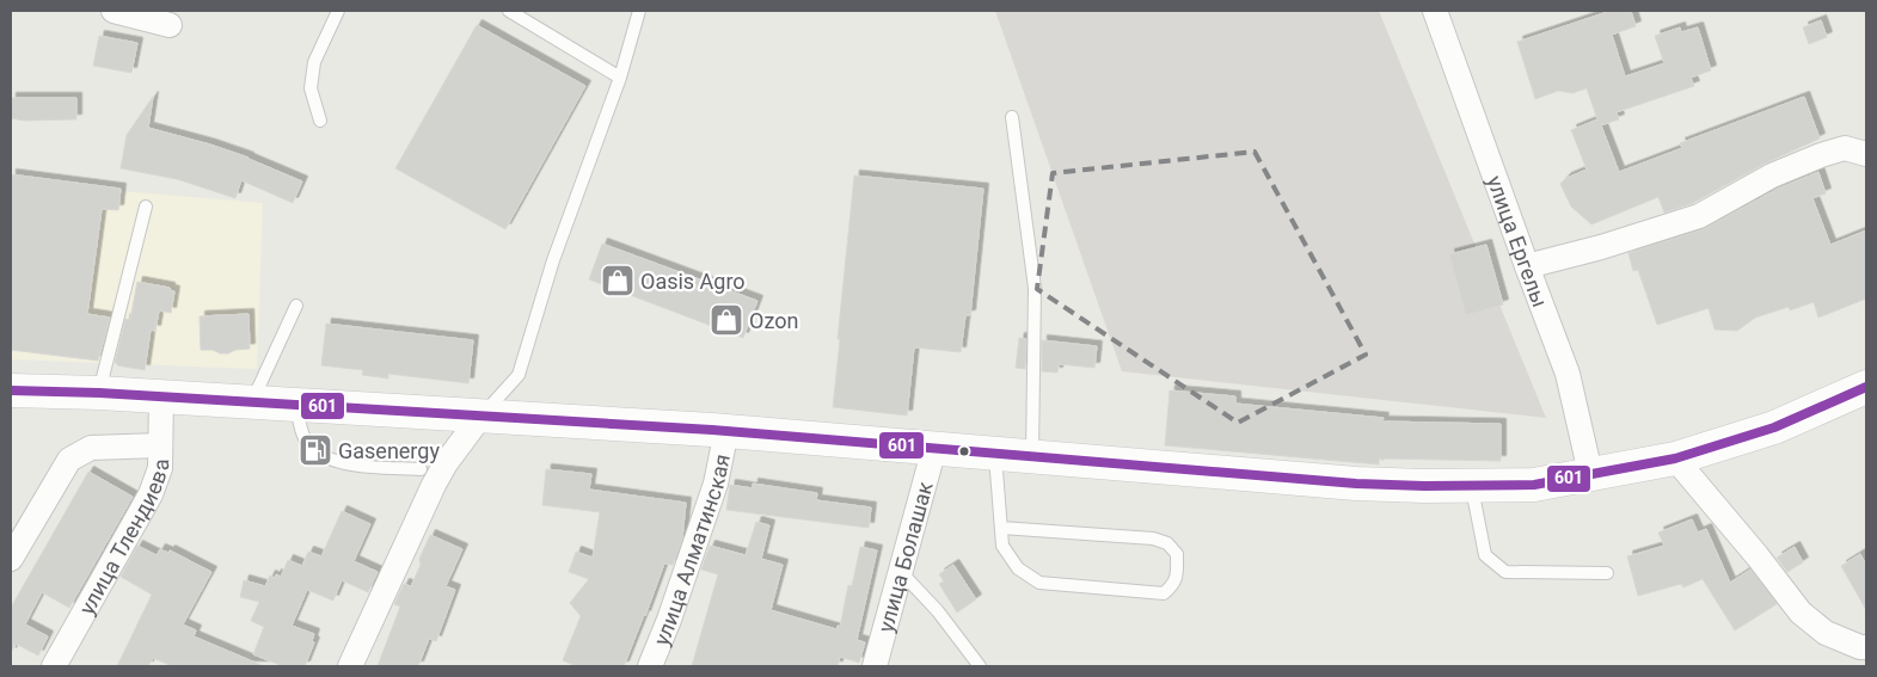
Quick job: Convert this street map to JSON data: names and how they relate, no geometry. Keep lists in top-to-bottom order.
{
  "streets": {
    "street": [
      "улица Ергелы",
      "улица Тлендиева",
      "улица Алматинская",
      "улица Болашак"
    ]
  },
  "places": {
    "shop": ["Oasis Agro", "Ozon"],
    "fuel station": ["Gasenergy"]
  },
  "lines": ["transit line 601"]
}
